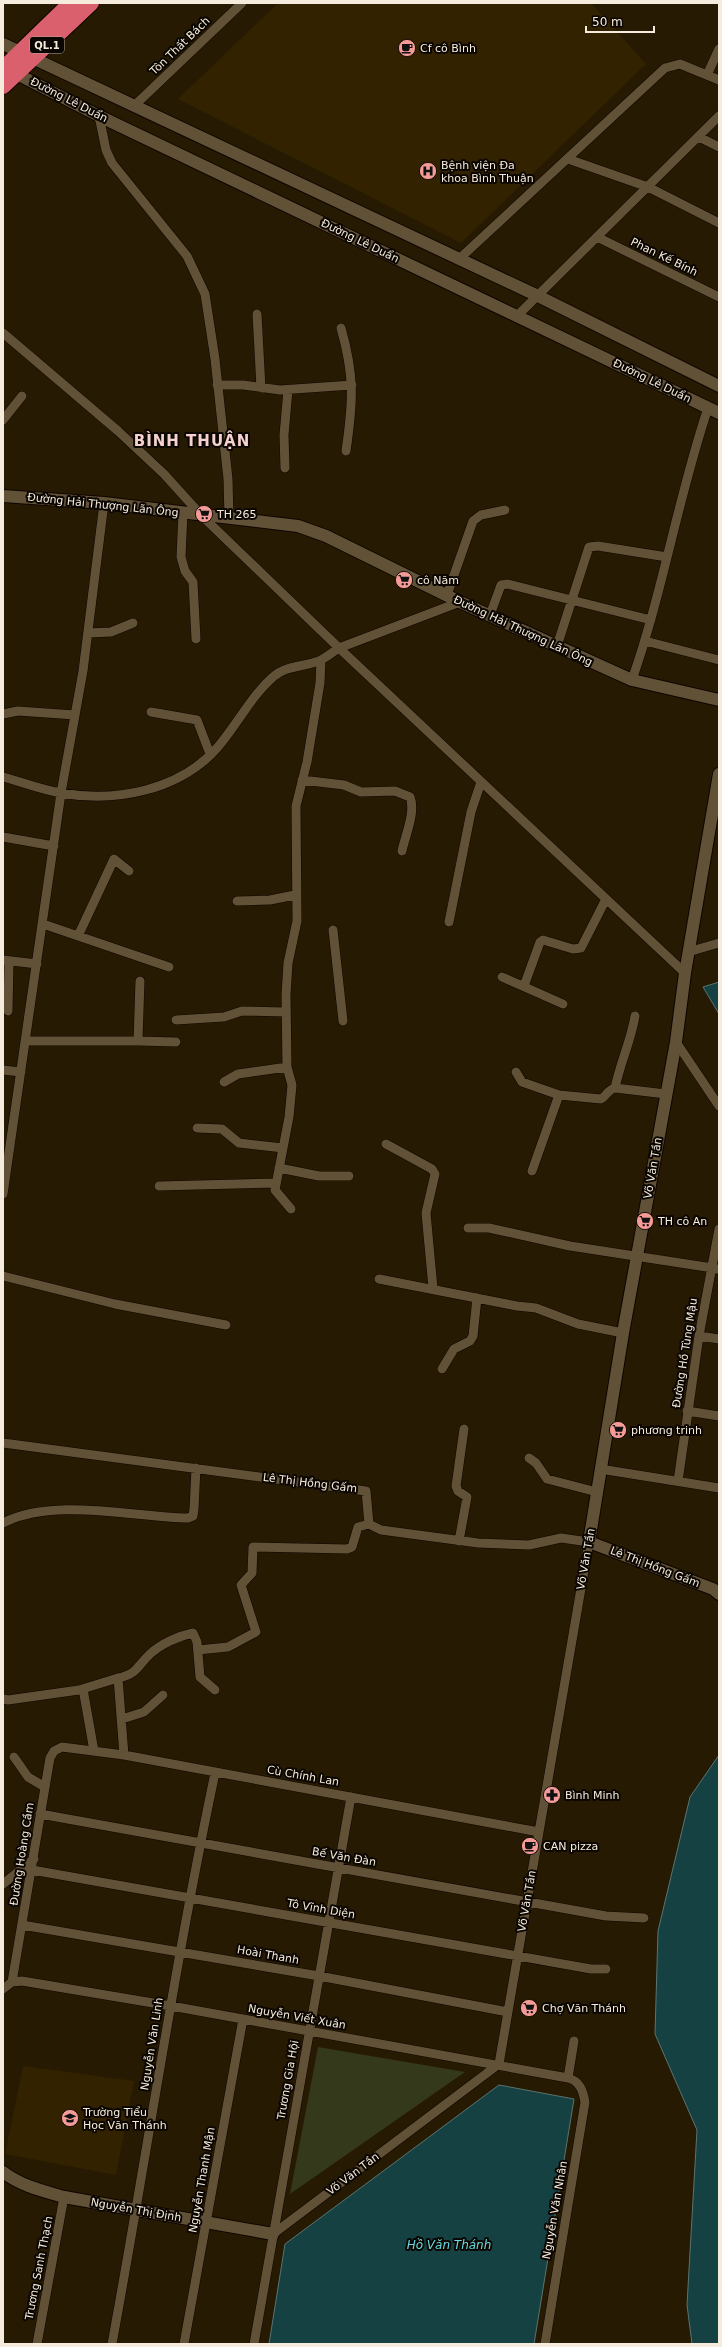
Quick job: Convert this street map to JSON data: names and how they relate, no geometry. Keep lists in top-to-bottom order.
{
  "streets": {
    "highway": ["QL.1"],
    "street": [
      "Tôn Thất Bách",
      "Đường Lê Duẩn",
      "Phan Kế Bính",
      "Đường Hải Thượng Lãn Ông",
      "Võ Văn Tần",
      "Đường Hồ Tùng Mậu",
      "Lê Thị Hồng Gấm",
      "Cù Chính Lan",
      "Đường Hoàng Cầm",
      "Bế Văn Đàn",
      "Tô Vĩnh Diện",
      "Hoài Thanh",
      "Nguyễn Viết Xuân",
      "Nguyễn Văn Linh",
      "Trương Gia Hội",
      "Nguyễn Thanh Mận",
      "Nguyễn Thị Định",
      "Nguyễn Văn Nhân",
      "Trương Sanh Thạch"
    ]
  },
  "crossings": [
    ["QL.1", "Đường Lê Duẩn"],
    ["Tôn Thất Bách", "Đường Lê Duẩn"],
    ["Võ Văn Tần", "Lê Thị Hồng Gấm"],
    ["Võ Văn Tần", "Cù Chính Lan"],
    ["Võ Văn Tần", "Bế Văn Đàn"],
    ["Võ Văn Tần", "Tô Vĩnh Diện"],
    ["Võ Văn Tần", "Hoài Thanh"],
    ["Võ Văn Tần", "Nguyễn Viết Xuân"],
    ["Võ Văn Tần", "Trương Gia Hội"],
    ["Võ Văn Tần", "Nguyễn Thị Định"],
    ["Cù Chính Lan", "Đường Hoàng Cầm"],
    ["Cù Chính Lan", "Nguyễn Văn Linh"],
    ["Cù Chính Lan", "Trương Gia Hội"],
    ["Đường Hoàng Cầm", "Bế Văn Đàn"],
    ["Đường Hoàng Cầm", "Tô Vĩnh Diện"],
    ["Đường Hoàng Cầm", "Hoài Thanh"],
    ["Đường Hoàng Cầm", "Nguyễn Viết Xuân"],
    ["Bế Văn Đàn", "Nguyễn Văn Linh"],
    ["Bế Văn Đàn", "Trương Gia Hội"],
    ["Tô Vĩnh Diện", "Nguyễn Văn Linh"],
    ["Tô Vĩnh Diện", "Trương Gia Hội"],
    ["Hoài Thanh", "Nguyễn Văn Linh"],
    ["Hoài Thanh", "Trương Gia Hội"],
    ["Nguyễn Viết Xuân", "Nguyễn Văn Linh"],
    ["Nguyễn Viết Xuân", "Trương Gia Hội"],
    ["Nguyễn Viết Xuân", "Nguyễn Thanh Mận"],
    ["Nguyễn Viết Xuân", "Nguyễn Văn Nhân"],
    ["Nguyễn Văn Linh", "Nguyễn Thị Định"],
    ["Trương Gia Hội", "Nguyễn Thị Định"],
    ["Nguyễn Thanh Mận", "Nguyễn Thị Định"],
    ["Nguyễn Thị Định", "Trương Sanh Thạch"]
  ],
  "districts": ["BÌNH THUẬN"],
  "water": ["Hồ Văn Thánh"],
  "places": {
    "cafe": ["Cf cô Bình", "CAN pizza"],
    "hospital": ["Bệnh viện Đa khoa Bình Thuận"],
    "supermarket": [
      "TH 265",
      "cô Năm",
      "TH cô An",
      "phương trinh",
      "Chợ Văn Thánh"
    ],
    "pharmacy": ["Bình Minh"],
    "school or university": ["Trường Tiểu Học Văn Thánh"]
  },
  "scale_bar": "50 m"
}
